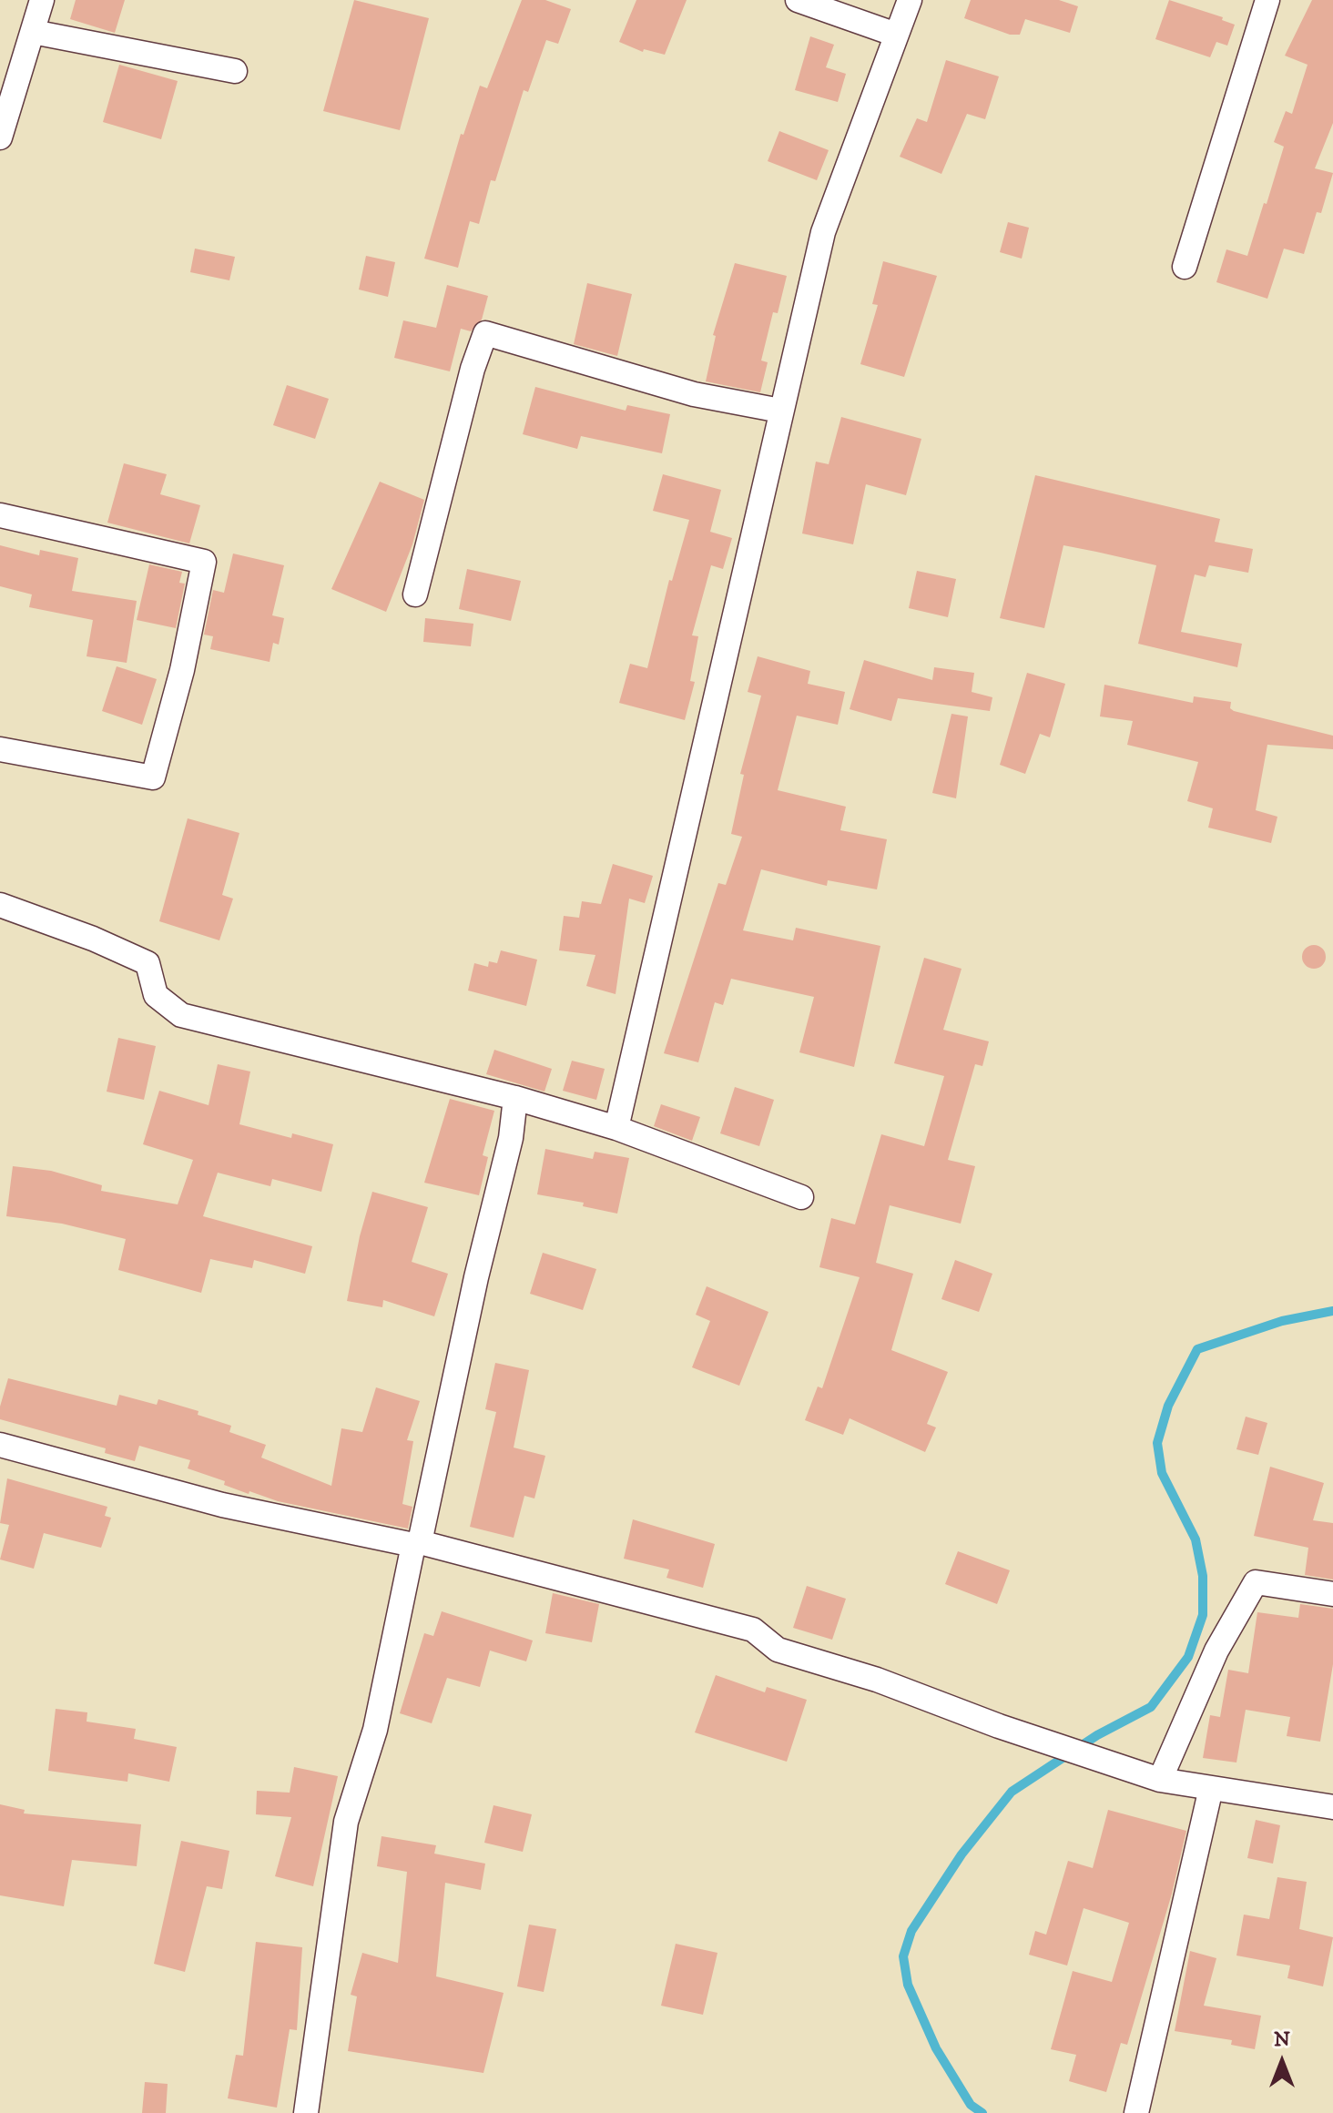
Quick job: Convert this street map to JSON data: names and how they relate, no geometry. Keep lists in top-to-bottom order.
{
  "north": "top"
}
